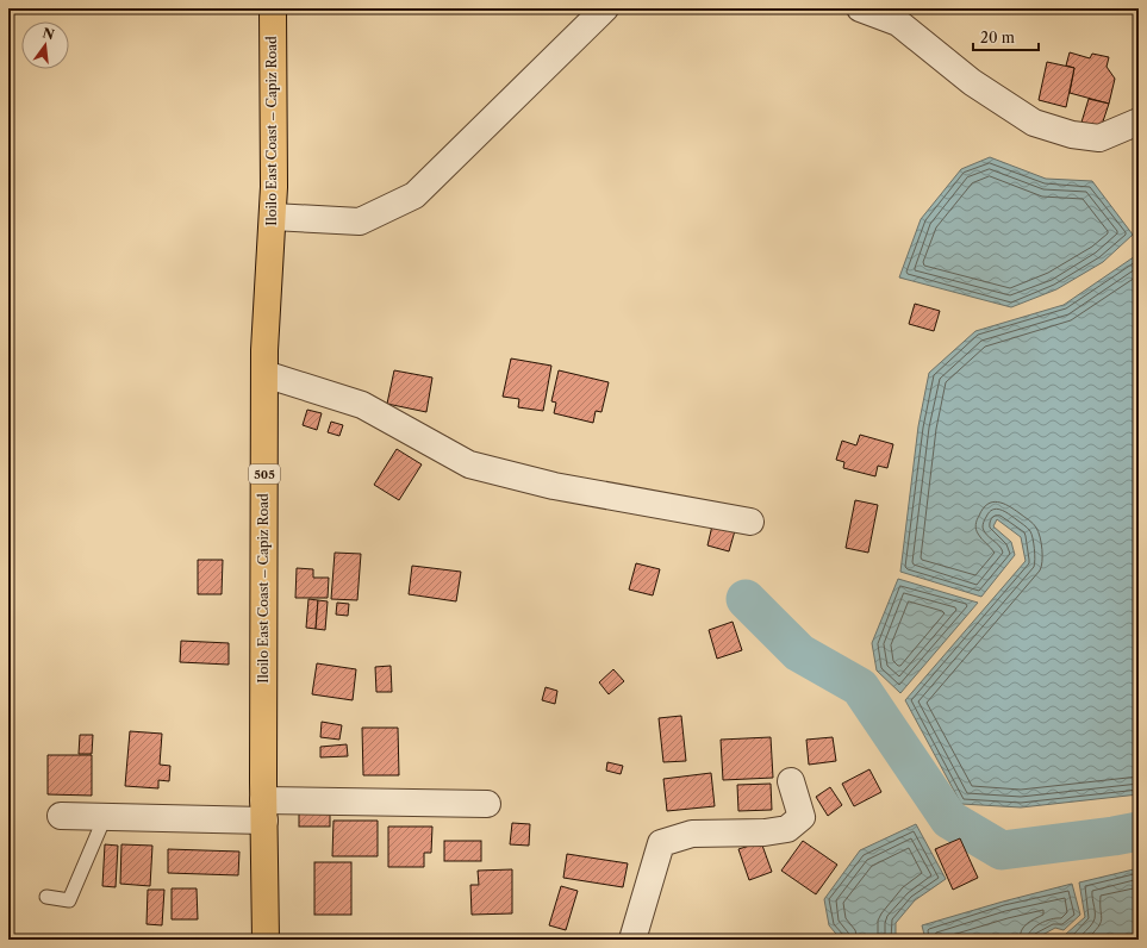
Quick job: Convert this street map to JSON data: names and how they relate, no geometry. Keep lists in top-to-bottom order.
{
  "streets": {
    "main road": ["Iloilo East Coast – Capiz Road", "505"]
  },
  "scale_bar": "20 m",
  "north": "top"
}
